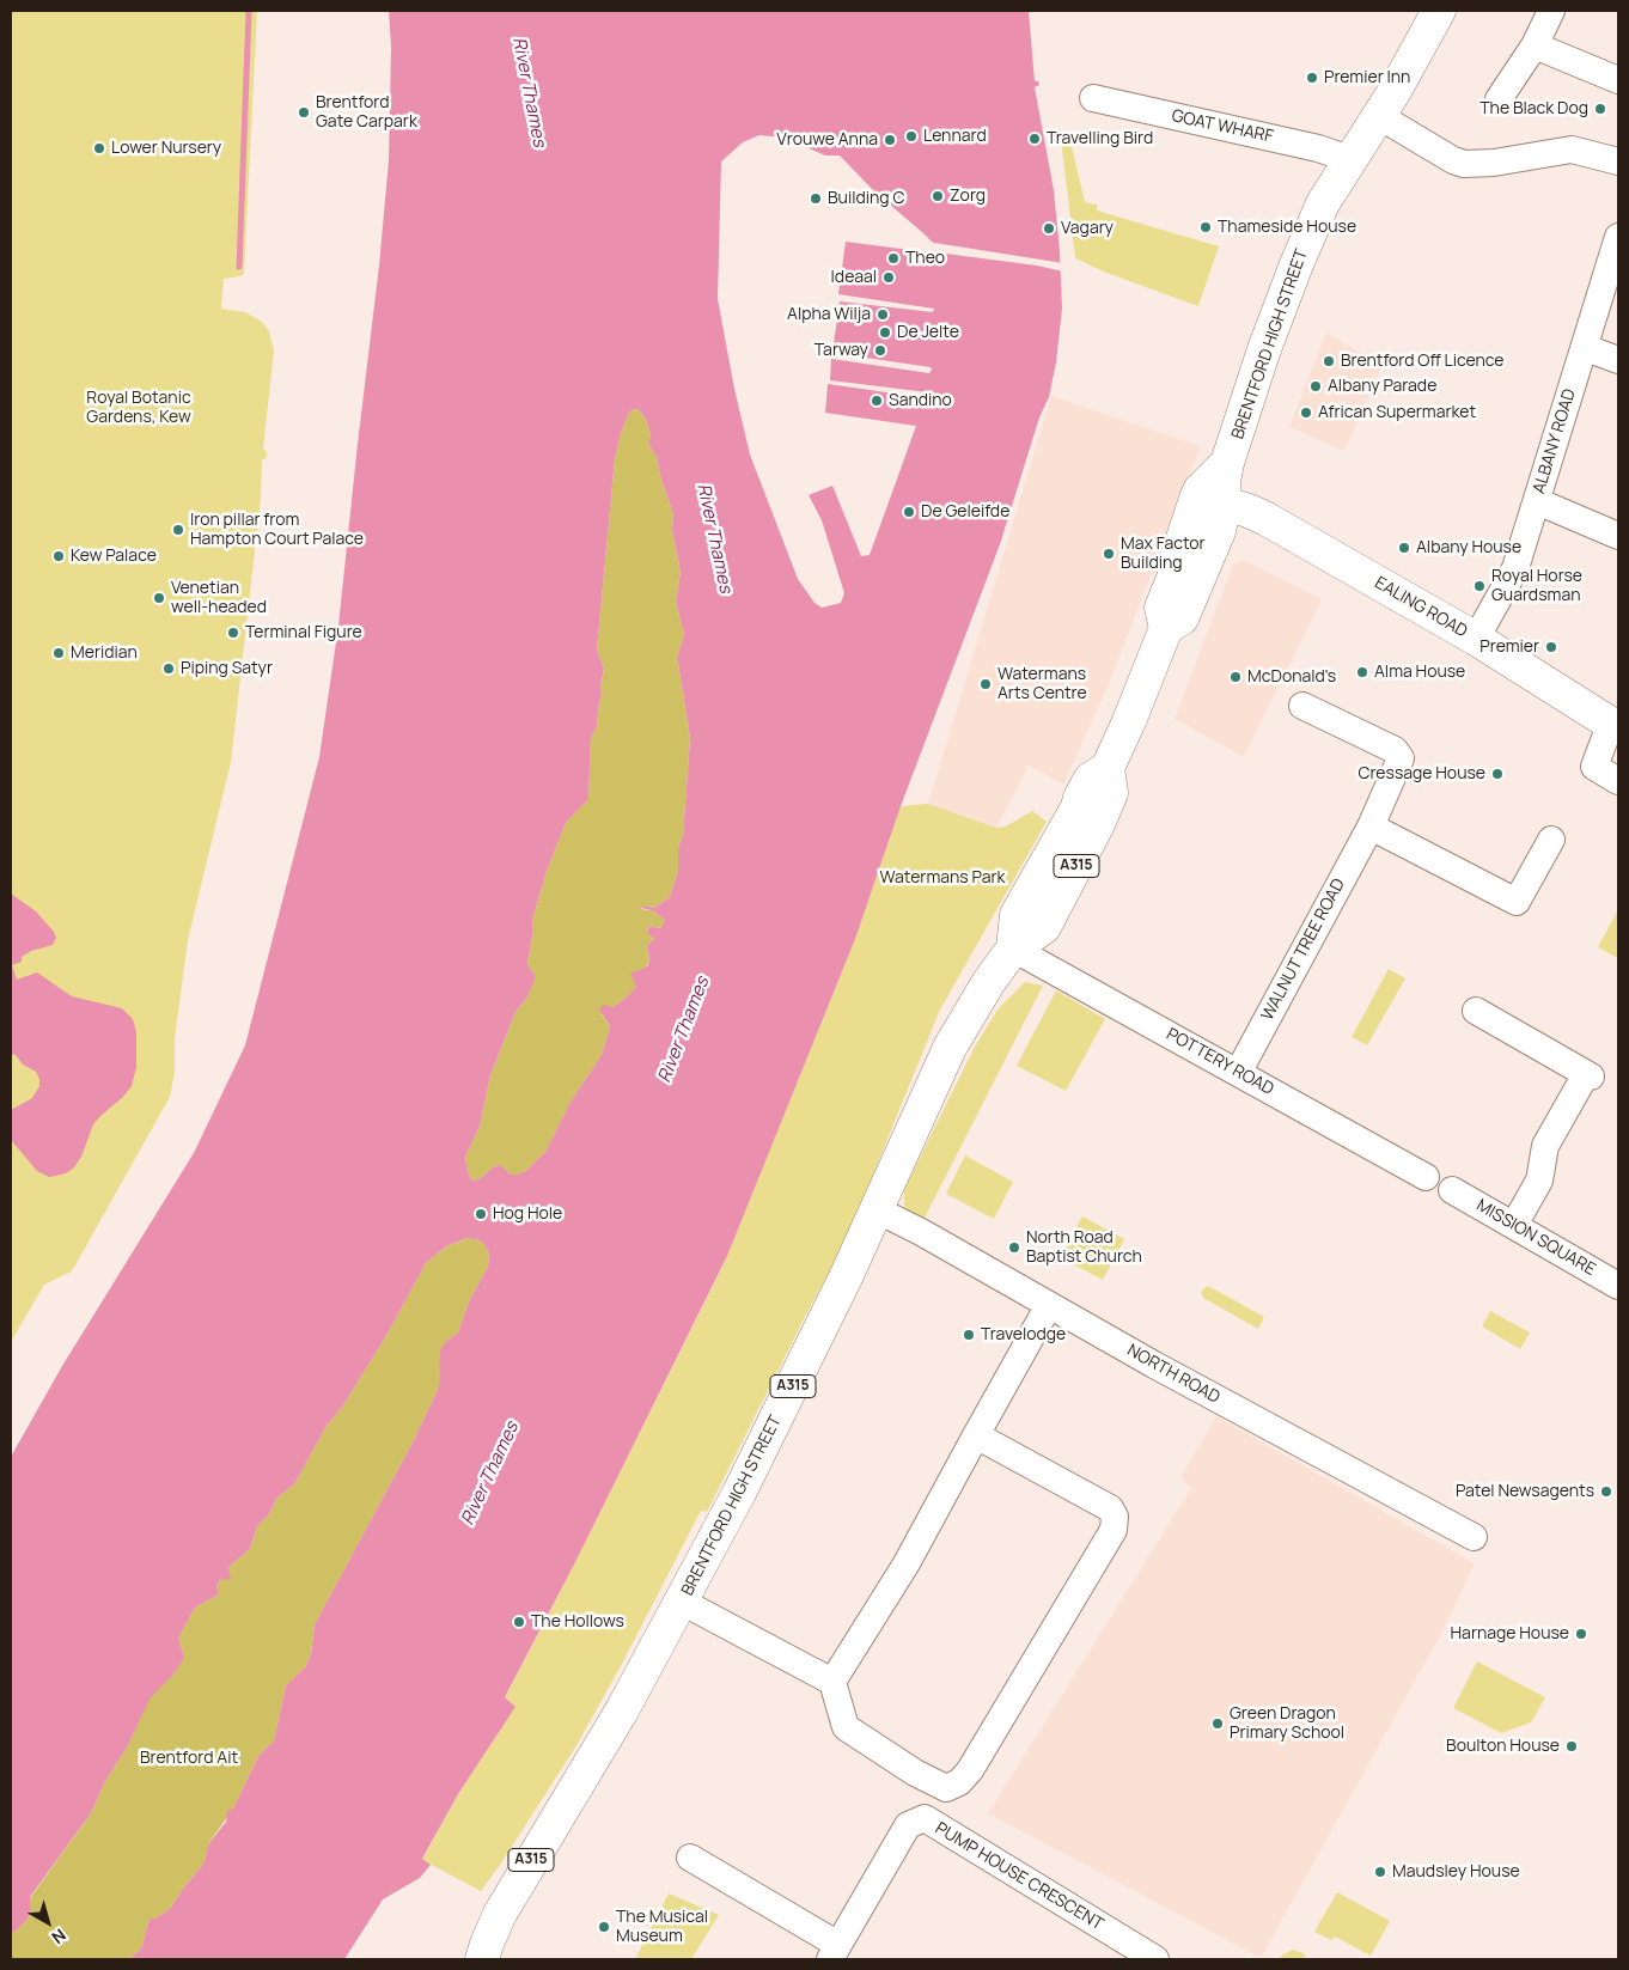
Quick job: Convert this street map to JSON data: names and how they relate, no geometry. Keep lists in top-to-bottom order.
{
  "streets": {
    "main road": ["BRENTFORD HIGH STREET", "EALING ROAD", "A315"],
    "street": [
      "GOAT WHARF",
      "ALBANY ROAD",
      "WALNUT TREE ROAD",
      "POTTERY ROAD",
      "MISSION SQUARE",
      "NORTH ROAD",
      "PUMP HOUSE CRESCENT"
    ]
  },
  "crossings": [
    ["GOAT WHARF", "BRENTFORD HIGH STREET"],
    ["BRENTFORD HIGH STREET", "EALING ROAD"],
    ["BRENTFORD HIGH STREET", "POTTERY ROAD"],
    ["BRENTFORD HIGH STREET", "NORTH ROAD"],
    ["ALBANY ROAD", "EALING ROAD"],
    ["WALNUT TREE ROAD", "POTTERY ROAD"]
  ],
  "water": ["River Thames"],
  "parks": ["Royal Botanic Gardens, Kew", "Watermans Park", "Brentford Ait"],
  "places": [
    "Premier Inn",
    "The Black Dog",
    "Brentford Gate Carpark",
    "Lennard",
    "Travelling Bird",
    "Vrouwe Anna",
    "Lower Nursery",
    "Zorg",
    "Building C",
    "Thameside House",
    "Vagary",
    "Theo",
    "Ideaal",
    "Alpha Wilja",
    "De Jelte",
    "Tarway",
    "Brentford Off Licence",
    "Albany Parade",
    "Sandino",
    "African Supermarket",
    "De Geleifde",
    "Iron pillar from Hampton Court Palace",
    "Albany House",
    "Max Factor Building",
    "Kew Palace",
    "Royal Horse Guardsman",
    "Venetian well-headed",
    "Terminal Figure",
    "Premier",
    "Meridian",
    "Piping Satyr",
    "Alma House",
    "McDonald's",
    "Watermans Arts Centre",
    "Cressage House",
    "Hog Hole",
    "North Road Baptist Church",
    "Travelodge",
    "Patel Newsagents",
    "The Hollows",
    "Harnage House",
    "Green Dragon Primary School",
    "Boulton House",
    "Maudsley House",
    "The Musical Museum"
  ],
  "north": "bottom right"
}
